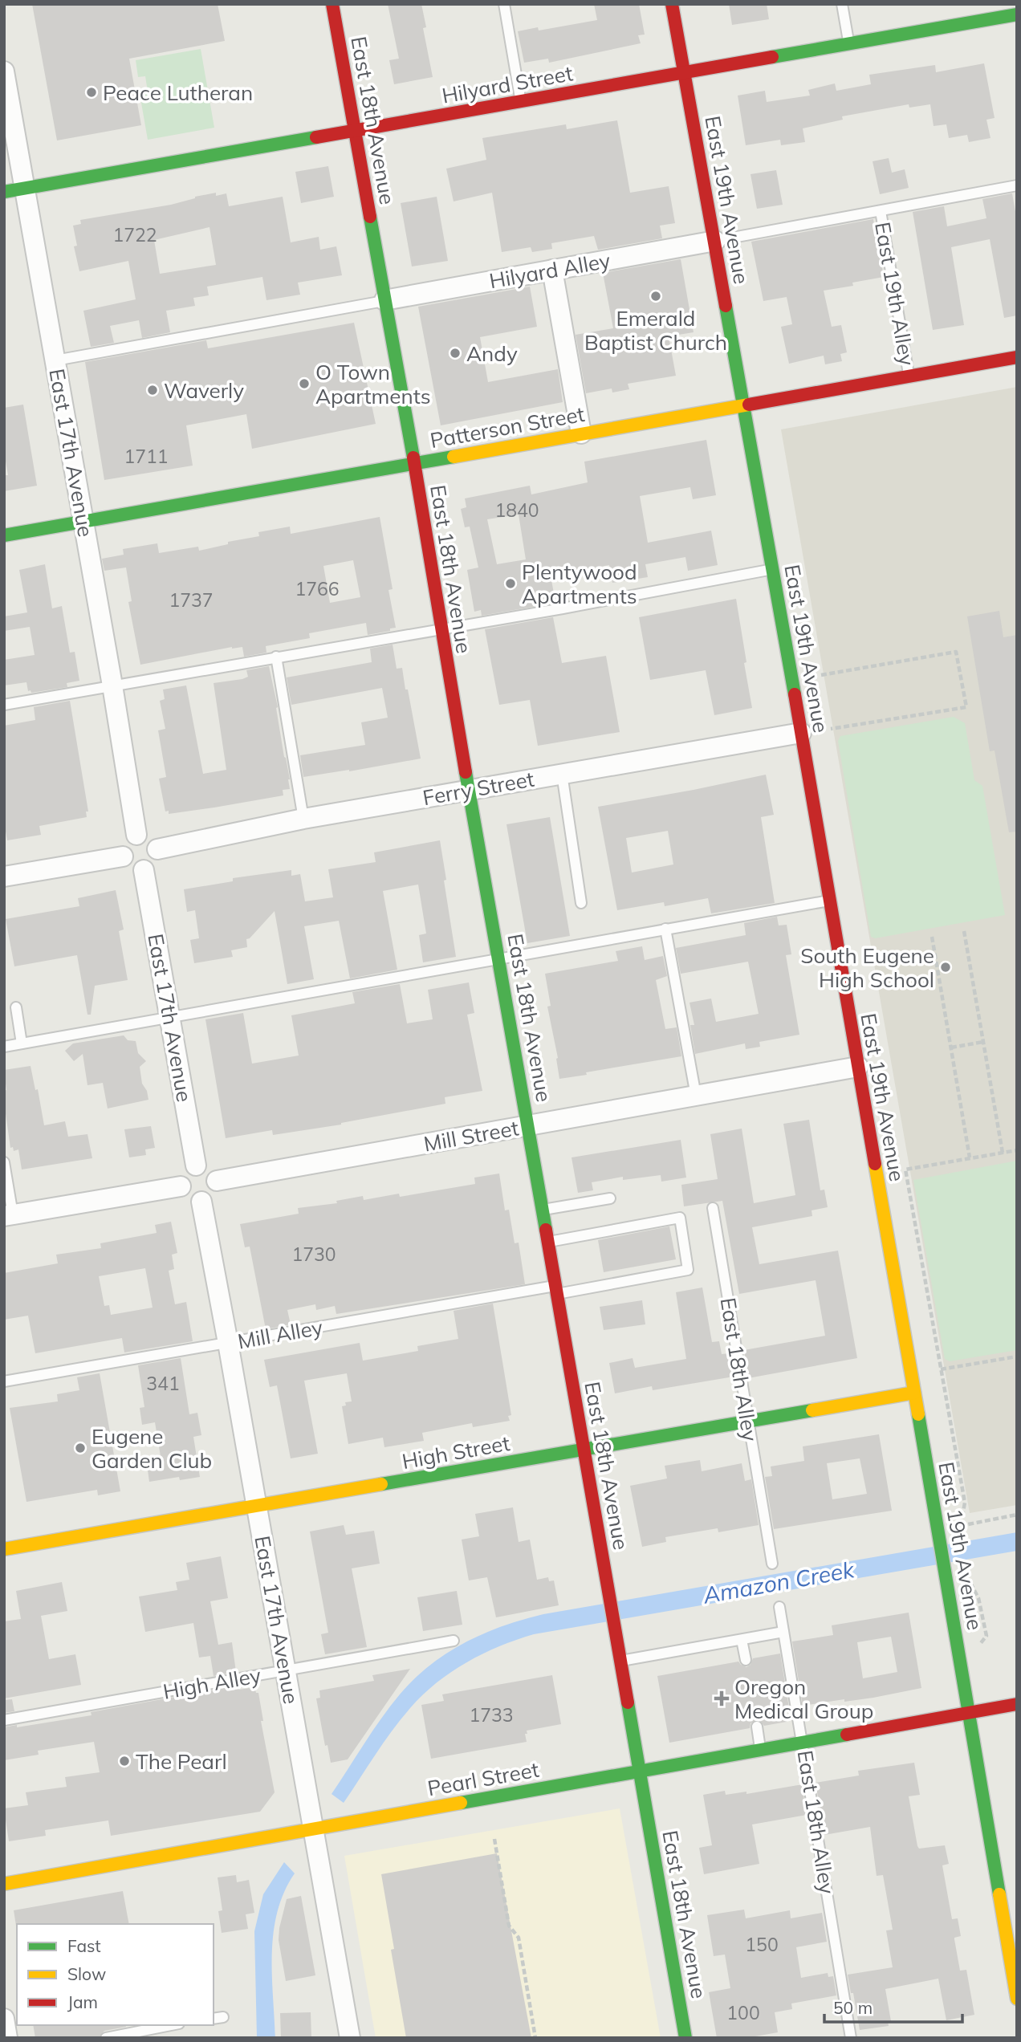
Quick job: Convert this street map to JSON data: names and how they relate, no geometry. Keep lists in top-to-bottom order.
{
  "streets": {
    "main road": [
      "Hilyard Street",
      "East 18th Avenue",
      "East 19th Avenue",
      "Patterson Street",
      "High Street",
      "Pearl Street"
    ],
    "street": [
      "Hilyard Alley",
      "East 17th Avenue",
      "Ferry Street",
      "Mill Street"
    ],
    "lane": [
      "East 19th Alley",
      "Mill Alley",
      "East 18th Alley",
      "High Alley"
    ]
  },
  "crossings": [
    ["Hilyard Street", "East 18th Avenue"],
    ["Hilyard Street", "East 19th Avenue"],
    ["Hilyard Street", "East 17th Avenue"],
    ["East 18th Avenue", "Hilyard Alley"],
    ["East 18th Avenue", "Patterson Street"],
    ["East 18th Avenue", "Ferry Street"],
    ["East 18th Avenue", "Mill Street"],
    ["East 18th Avenue", "Mill Alley"],
    ["East 18th Avenue", "High Street"],
    ["East 18th Avenue", "Pearl Street"],
    ["East 19th Avenue", "Hilyard Alley"],
    ["East 19th Avenue", "Patterson Street"],
    ["East 19th Avenue", "Ferry Street"],
    ["East 19th Avenue", "Mill Street"],
    ["East 19th Avenue", "High Street"],
    ["East 19th Avenue", "Pearl Street"],
    ["East 19th Alley", "Patterson Street"],
    ["Patterson Street", "East 17th Avenue"],
    ["East 17th Avenue", "Ferry Street"],
    ["East 17th Avenue", "Mill Street"],
    ["East 17th Avenue", "Mill Alley"],
    ["East 17th Avenue", "High Street"],
    ["East 17th Avenue", "High Alley"],
    ["East 17th Avenue", "Pearl Street"],
    ["East 18th Alley", "High Street"],
    ["East 18th Alley", "Pearl Street"]
  ],
  "water": ["Amazon Creek"],
  "places": {
    "other": [
      "Peace Lutheran",
      "Emerald Baptist Church",
      "Andy",
      "O Town Apartments",
      "Waverly",
      "Plentywood Apartments",
      "South Eugene High School",
      "Eugene Garden Club",
      "The Pearl"
    ],
    "health": ["Oregon Medical Group"]
  },
  "house_numbers": [
    "1722",
    "1711",
    "1840",
    "1766",
    "1737",
    "1730",
    "341",
    "1733",
    "150",
    "100"
  ],
  "legend": ["Fast", "Slow", "Jam"],
  "scale_bar": "50 m"
}
